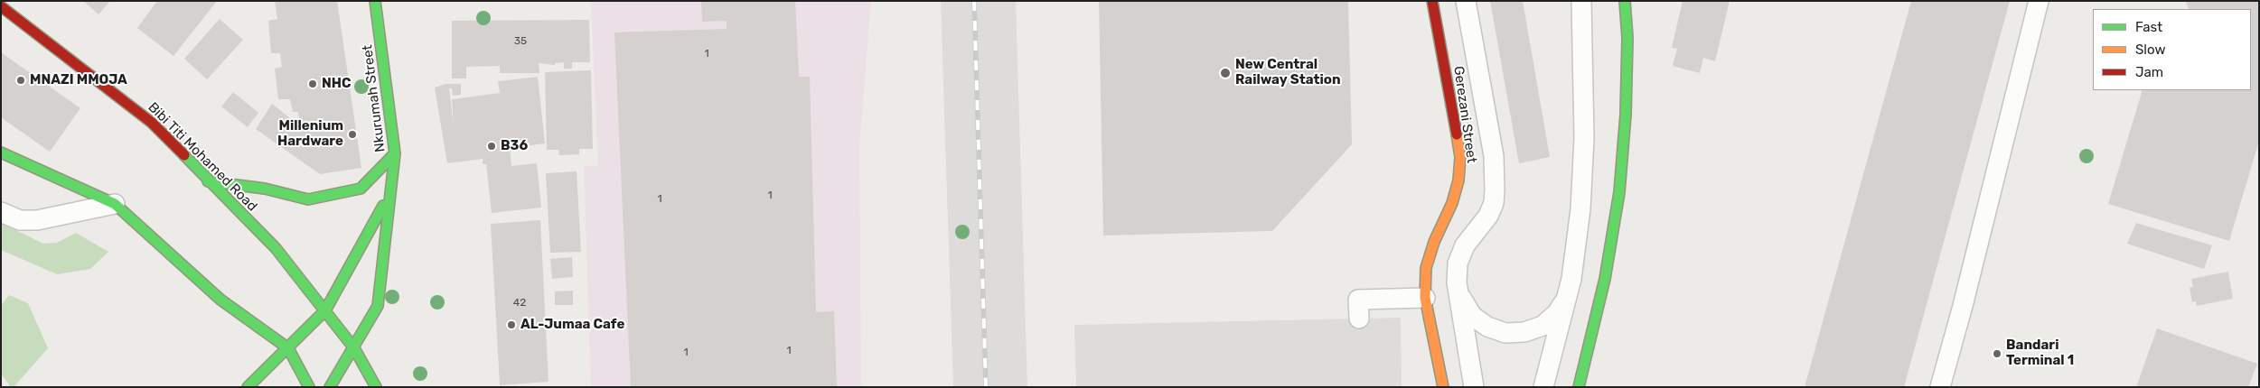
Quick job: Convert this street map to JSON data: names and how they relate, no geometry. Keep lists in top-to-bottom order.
{
  "streets": {
    "main road": ["Nkurumah Street", "Gerezani Street", "Bibi Titi Mohamed Road"]
  },
  "crossings": [
    ["Nkurumah Street", "Bibi Titi Mohamed Road"]
  ],
  "places": [
    "New Central Railway Station",
    "MNAZI MMOJA",
    "NHC",
    "Millenium Hardware",
    "B36",
    "AL-Jumaa Cafe",
    "Bandari Terminal 1"
  ],
  "house_numbers": [
    "35",
    "1",
    "1",
    "1",
    "42",
    "1",
    "1"
  ],
  "legend": ["Fast", "Slow", "Jam"]
}
